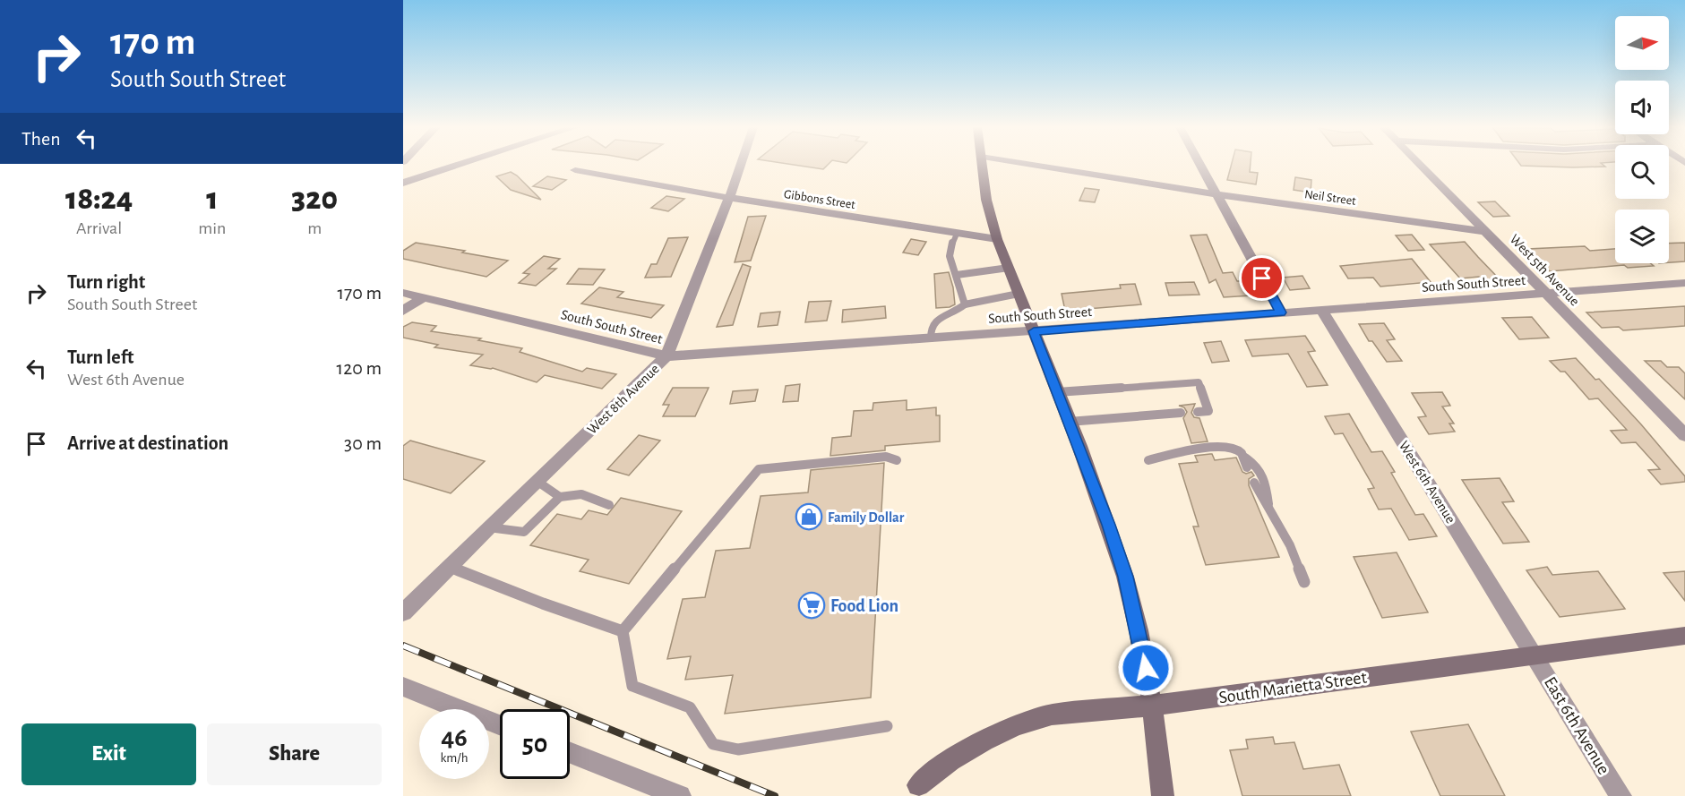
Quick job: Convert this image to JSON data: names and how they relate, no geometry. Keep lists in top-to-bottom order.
{
  "streets": {
    "main road": ["South Marietta Street"],
    "street": [
      "Neil Street",
      "Gibbons Street",
      "West 5th Avenue",
      "South South Street",
      "West 8th Avenue",
      "West 6th Avenue",
      "East 6th Avenue"
    ]
  },
  "crossings": [
    ["Neil Street", "West 5th Avenue"],
    ["Gibbons Street", "West 8th Avenue"],
    ["West 5th Avenue", "South South Street"],
    ["South South Street", "West 8th Avenue"],
    ["South South Street", "West 6th Avenue"],
    ["West 6th Avenue", "South Marietta Street"],
    ["West 6th Avenue", "East 6th Avenue"],
    ["South Marietta Street", "East 6th Avenue"]
  ],
  "places": {
    "shop": ["Family Dollar"],
    "supermarket": ["Food Lion"]
  },
  "north": "right",
  "page": {
    "turn": ["170 m", "South South Street"],
    "then": "Then",
    "eta": [
      "18:24",
      "Arrival",
      "1",
      "min",
      "320",
      "m"
    ],
    "list": [
      {
        "name": "Turn right",
        "note": "South South Street",
        "value": "170 m"
      },
      {
        "name": "Turn left",
        "note": "West 6th Avenue",
        "value": "120 m"
      },
      {
        "name": "Arrive at destination",
        "value": "30 m"
      }
    ],
    "speed": "46 km/h",
    "limit": "50",
    "buttons": ["Exit", "Share"]
  }
}
